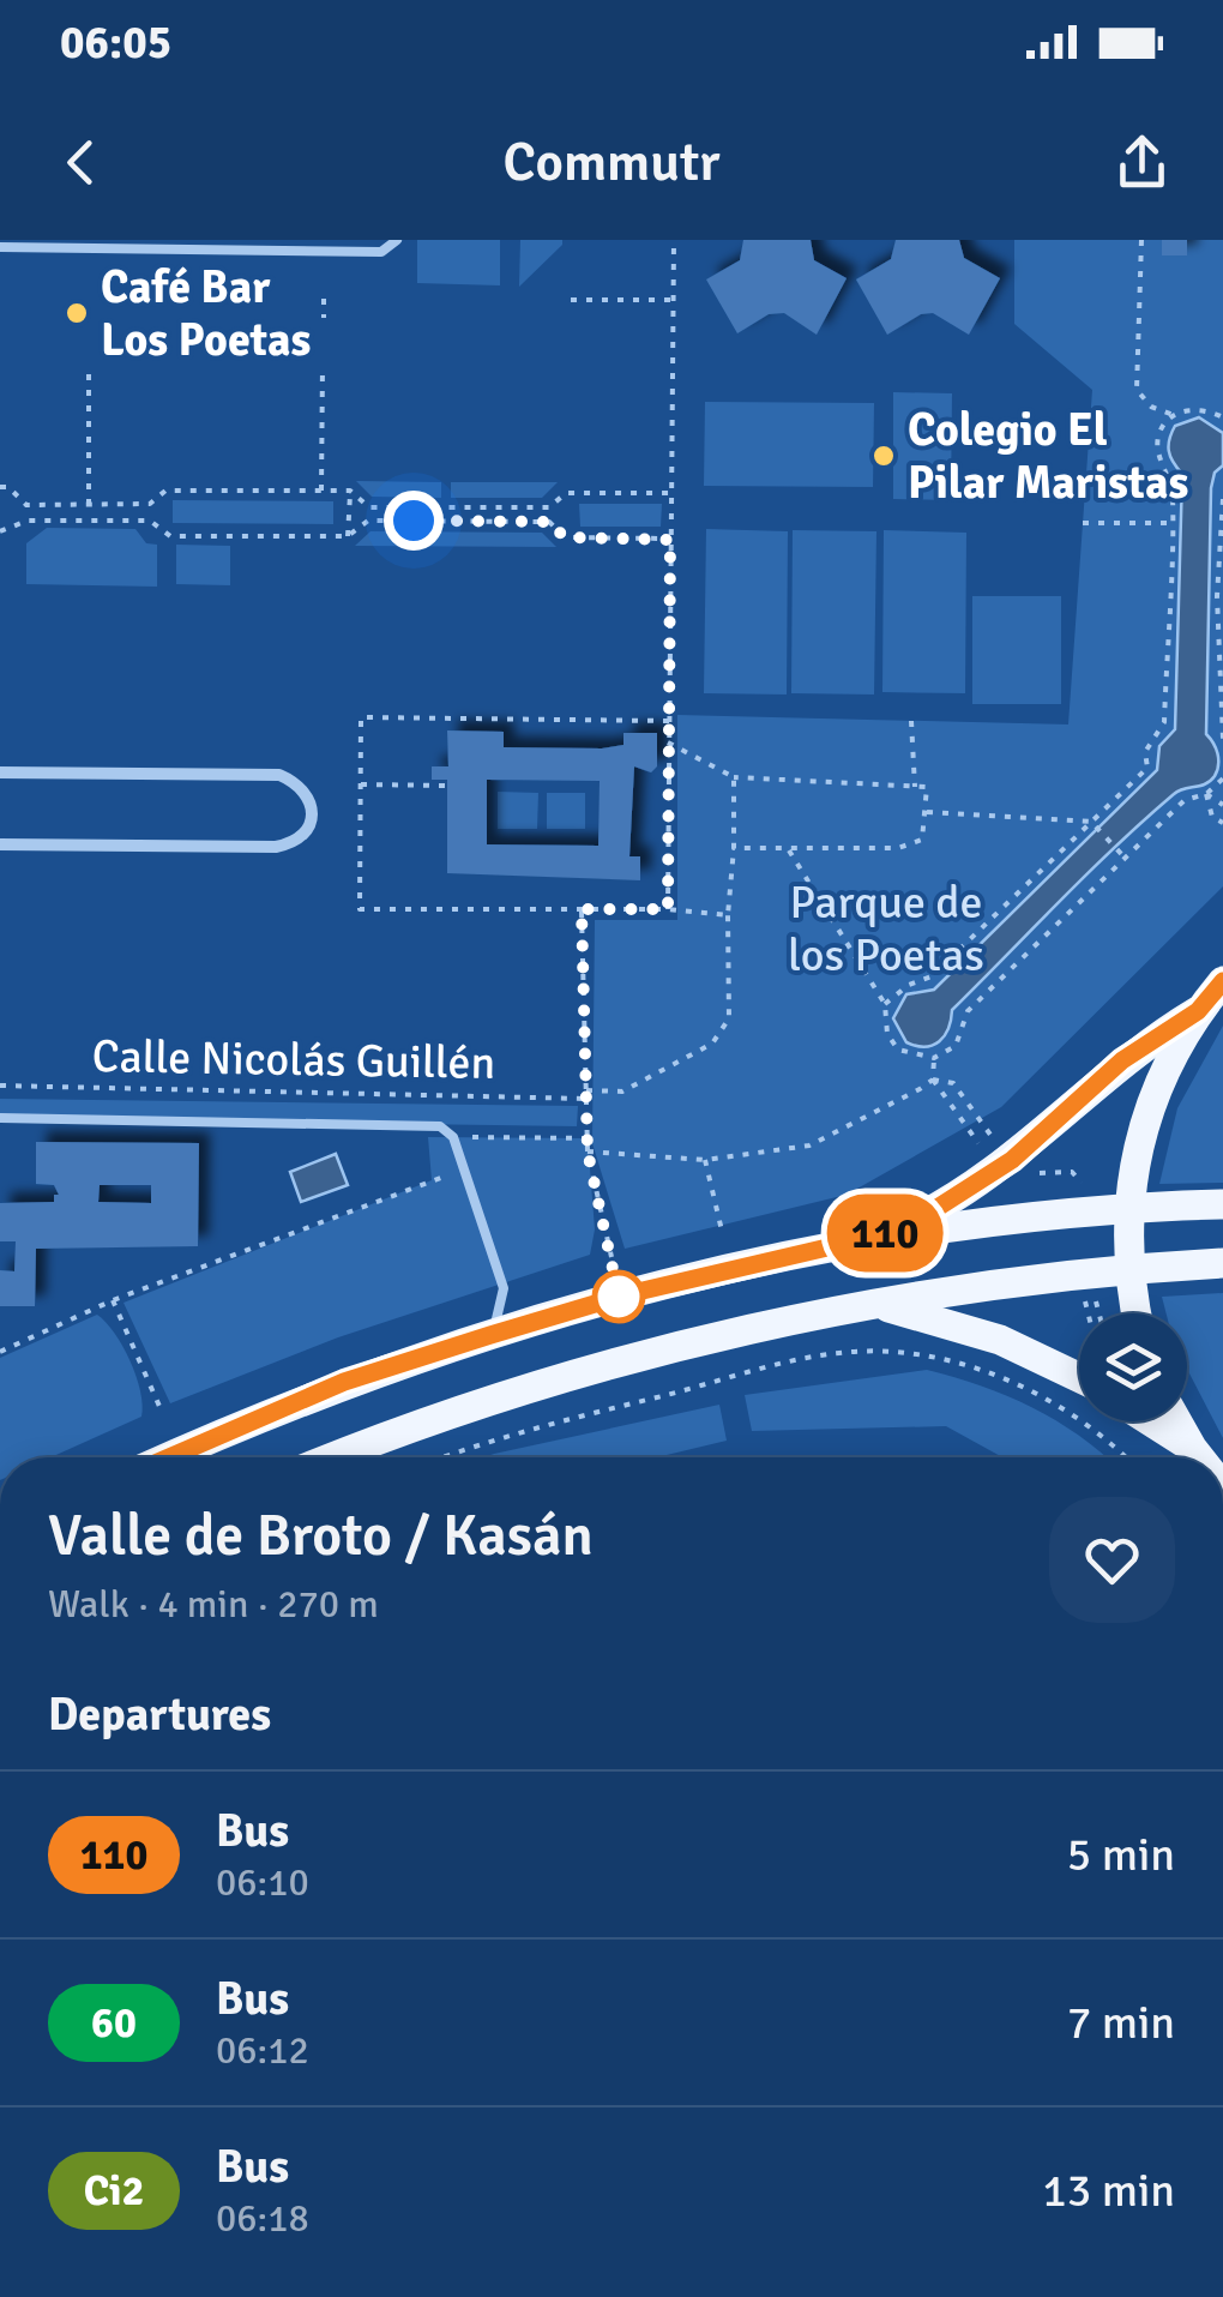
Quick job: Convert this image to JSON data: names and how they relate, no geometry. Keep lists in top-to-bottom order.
{
  "streets": {
    "lane": ["Calle Nicolás Guillén"]
  },
  "parks": ["Parque de los Poetas"],
  "places": ["Café Bar Los Poetas", "Colegio El Pilar Maristas"],
  "lines": ["bus line 110"],
  "page": {
    "status": "06:05",
    "header": "Commutr",
    "on_map": "110",
    "heading": [
      ["Valle de Broto / Kasán", "Walk · 4 min · 270 m"],
      "Departures"
    ],
    "list": [
      {
        "mark": "110",
        "name": "Bus",
        "note": "06:10",
        "value": "5 min"
      },
      {
        "mark": "60",
        "name": "Bus",
        "note": "06:12",
        "value": "7 min"
      },
      {
        "mark": "Ci2",
        "name": "Bus",
        "note": "06:18",
        "value": "13 min"
      }
    ]
  }
}
